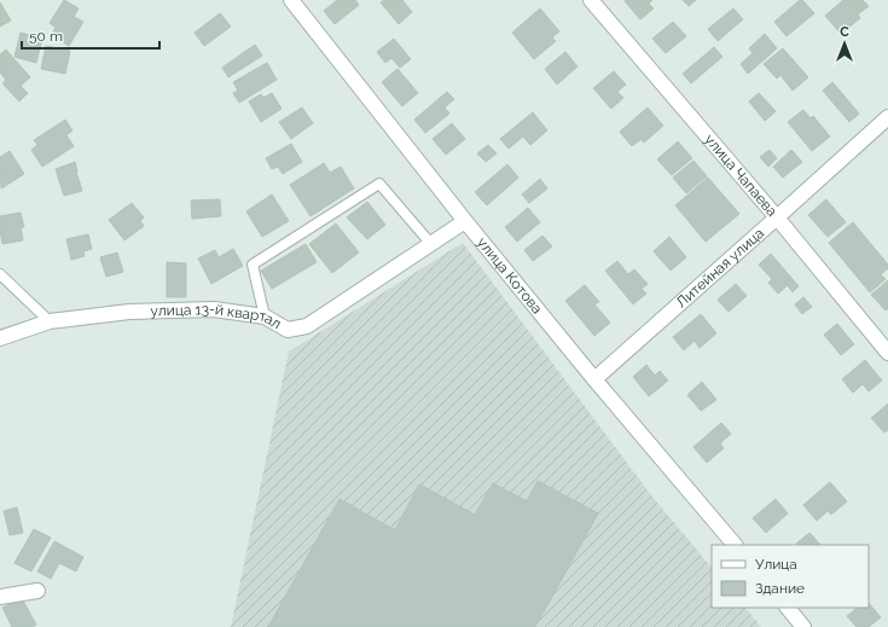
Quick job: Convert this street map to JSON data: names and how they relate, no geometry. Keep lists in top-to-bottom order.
{
  "streets": {
    "street": [
      "улица Чапаева",
      "Литейная улица",
      "улица Котова",
      "улица 13-й квартал"
    ]
  },
  "crossings": [
    ["улица Чапаева", "Литейная улица"],
    ["Литейная улица", "улица Котова"],
    ["улица Котова", "улица 13-й квартал"]
  ],
  "legend": ["Улица", "Здание"],
  "scale_bar": "50 m",
  "north": "top"
}
